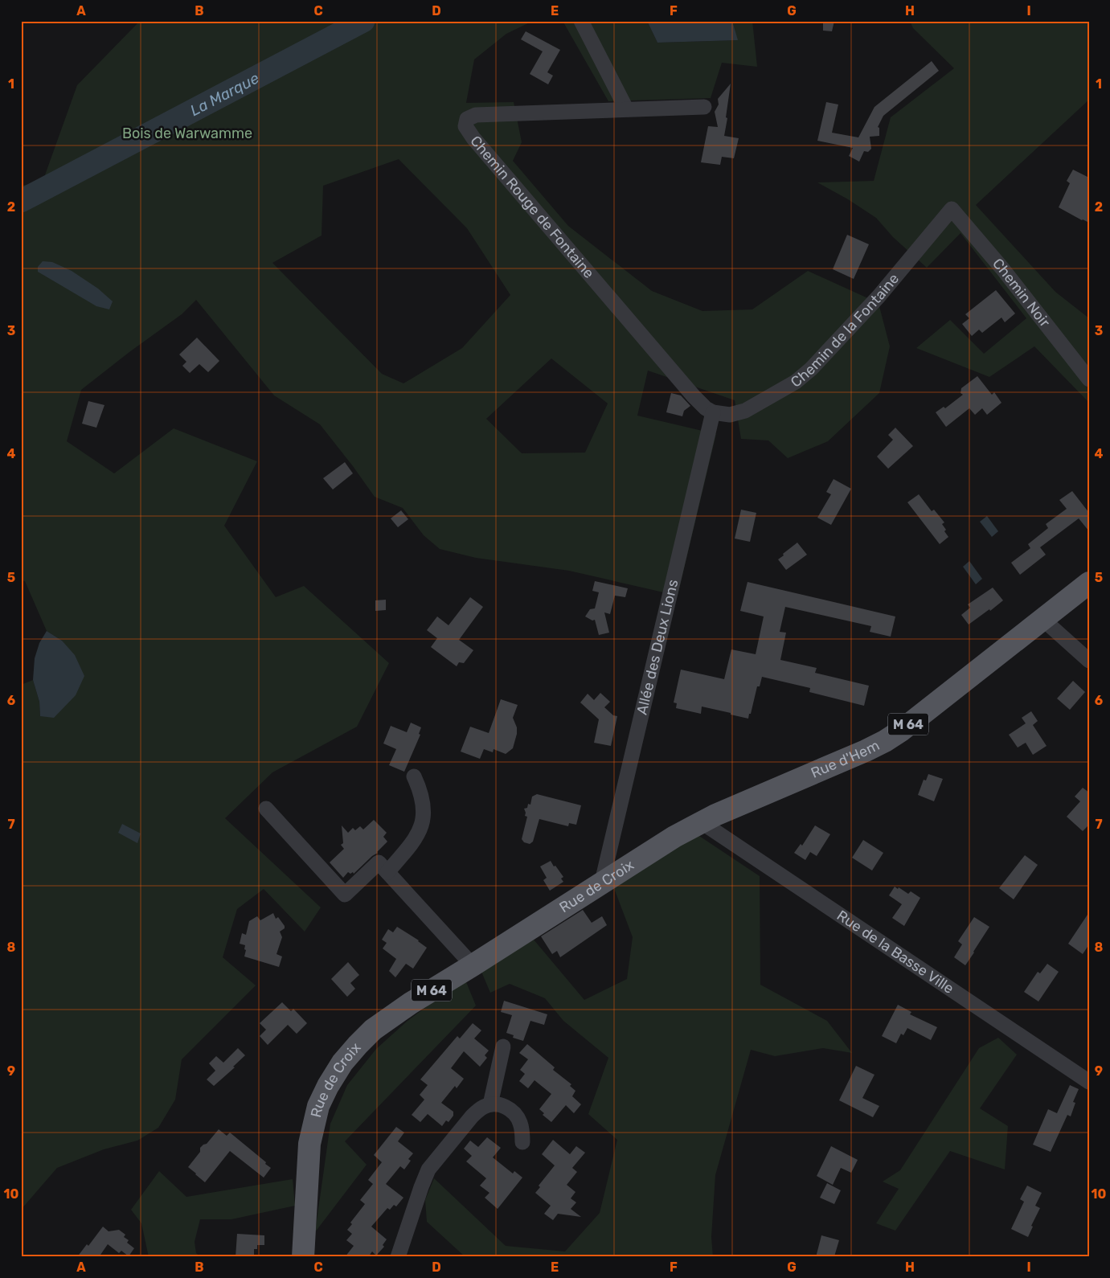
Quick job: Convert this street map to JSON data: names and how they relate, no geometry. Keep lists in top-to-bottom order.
{
  "streets": {
    "main road": ["M 64", "Rue d'Hem", "Rue de Croix"],
    "street": [
      "Chemin Rouge de Fontaine",
      "Chemin Noir",
      "Chemin de la Fontaine",
      "Allée des Deux Lions",
      "Rue de la Basse Ville"
    ]
  },
  "crossings": [
    ["Chemin Rouge de Fontaine", "Chemin de la Fontaine"],
    ["Chemin Rouge de Fontaine", "Allée des Deux Lions"],
    ["Chemin Noir", "Chemin de la Fontaine"],
    ["Chemin de la Fontaine", "Allée des Deux Lions"],
    ["Allée des Deux Lions", "Rue de Croix"],
    ["Rue d'Hem", "Rue de Croix"],
    ["Rue d'Hem", "Rue de la Basse Ville"],
    ["Rue de Croix", "Rue de la Basse Ville"]
  ],
  "water": ["La Marque"],
  "parks": ["Bois de Warwamme"],
  "grid": {
    "columns": [
      "A",
      "B",
      "C",
      "D",
      "E",
      "F",
      "G",
      "H",
      "I"
    ],
    "rows": [
      "1",
      "2",
      "3",
      "4",
      "5",
      "6",
      "7",
      "8",
      "9",
      "10"
    ]
  }
}
